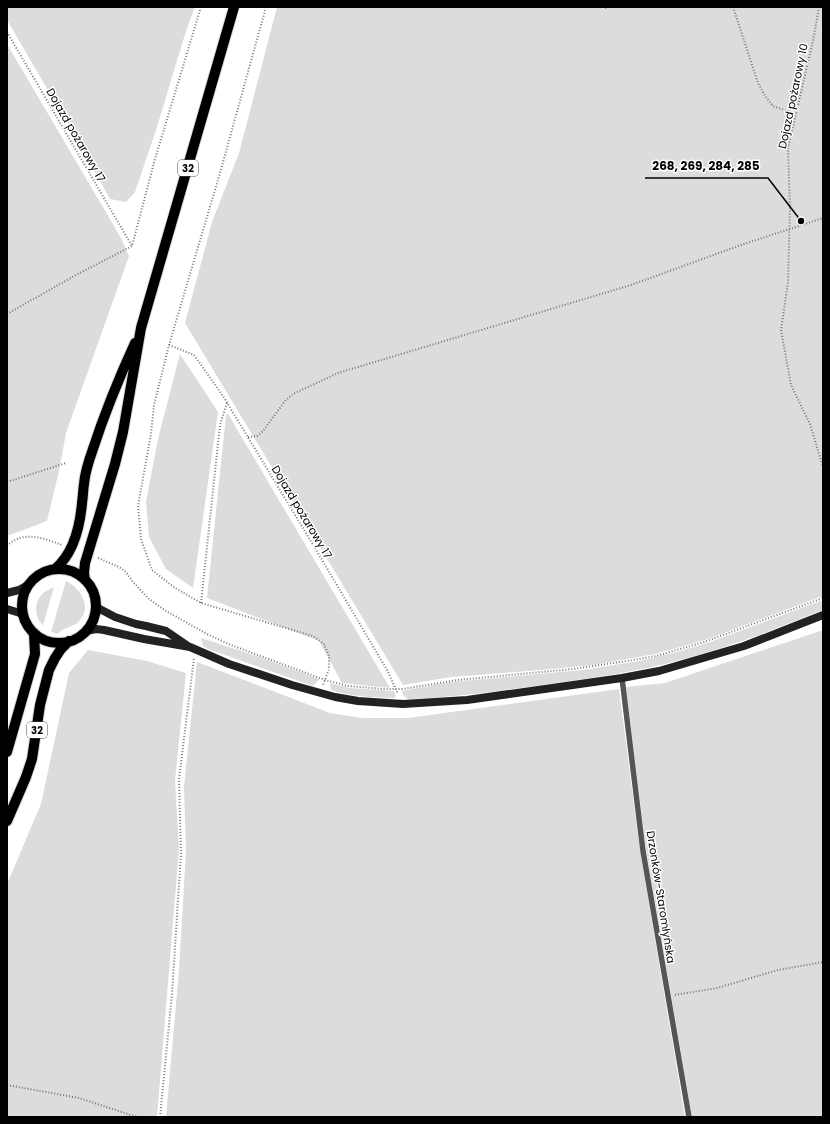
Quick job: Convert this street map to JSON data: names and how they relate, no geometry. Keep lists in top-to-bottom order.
{
  "streets": {
    "main road": ["32"],
    "lane": ["Drzonków-Staromłyńska"],
    "path": ["Dojazd pożarowy 10", "Dojazd pożarowy 17"]
  },
  "places": ["268, 269, 284, 285"]
}
